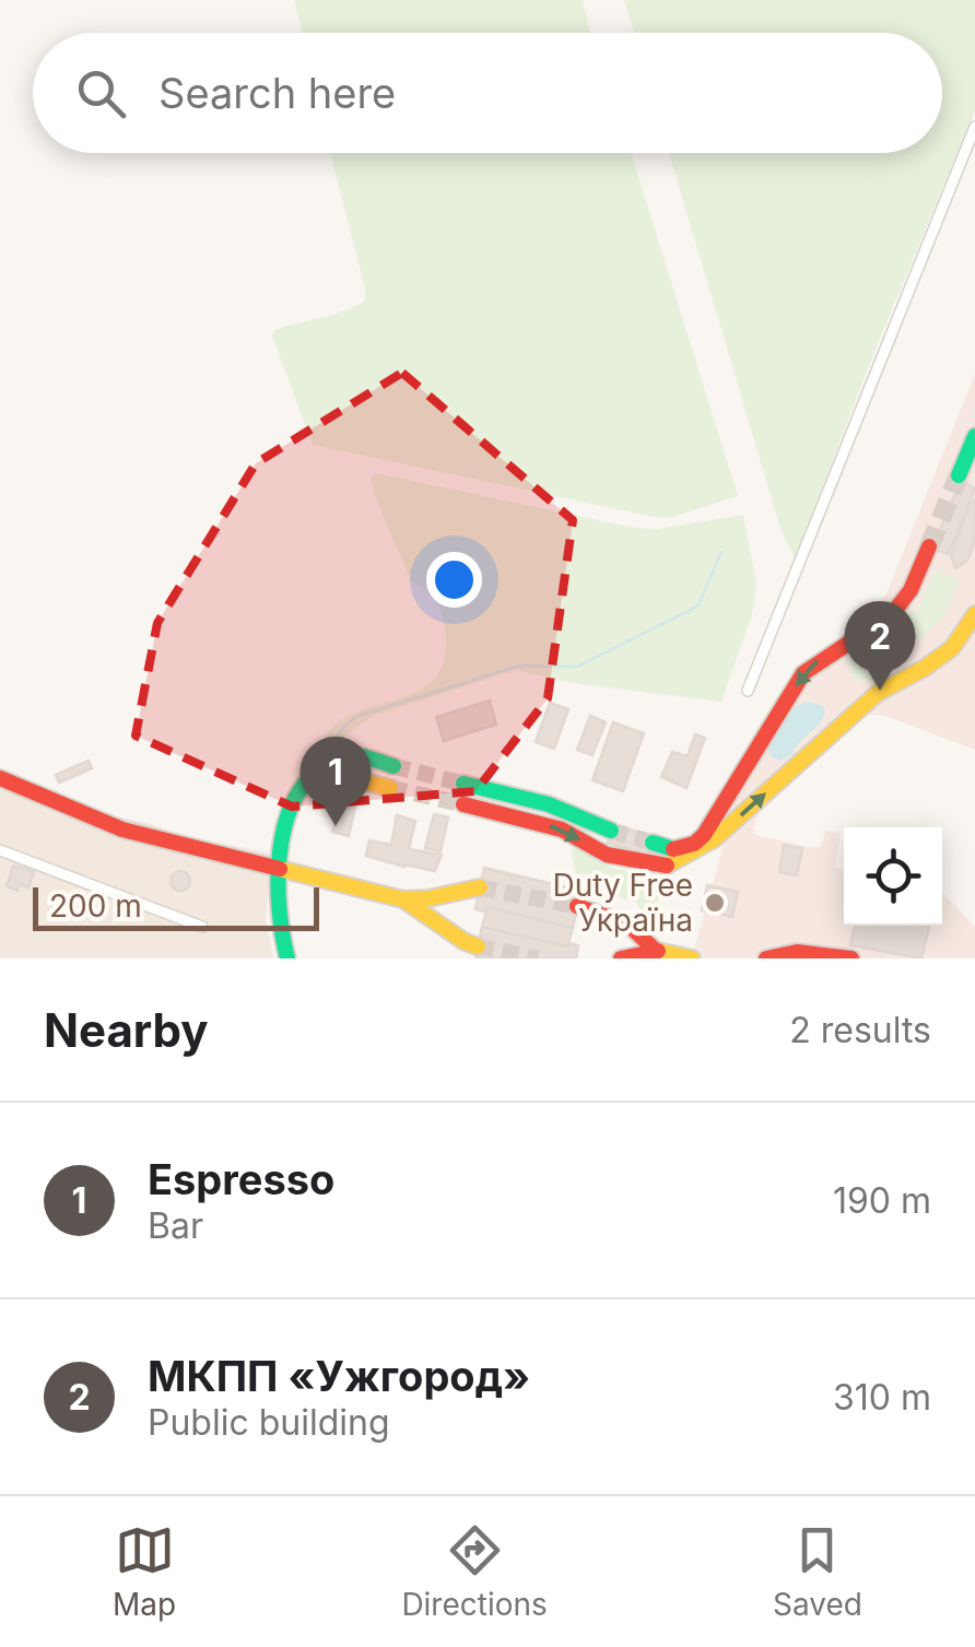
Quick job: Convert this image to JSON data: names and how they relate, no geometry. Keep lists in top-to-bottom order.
{
  "places": ["Duty Free Україна"],
  "scale_bar": "200 m",
  "page": {
    "search": "Search here",
    "pins": ["2", "1"],
    "scale": "200 m",
    "heading": ["Nearby", "2 results"],
    "list": [
      {
        "mark": "1",
        "name": "Espresso",
        "note": "Bar",
        "value": "190 m"
      },
      {
        "mark": "2",
        "name": "МКПП «Ужгород»",
        "note": "Public building",
        "value": "310 m"
      }
    ],
    "nav": ["Map", "Directions", "Saved"]
  }
}
